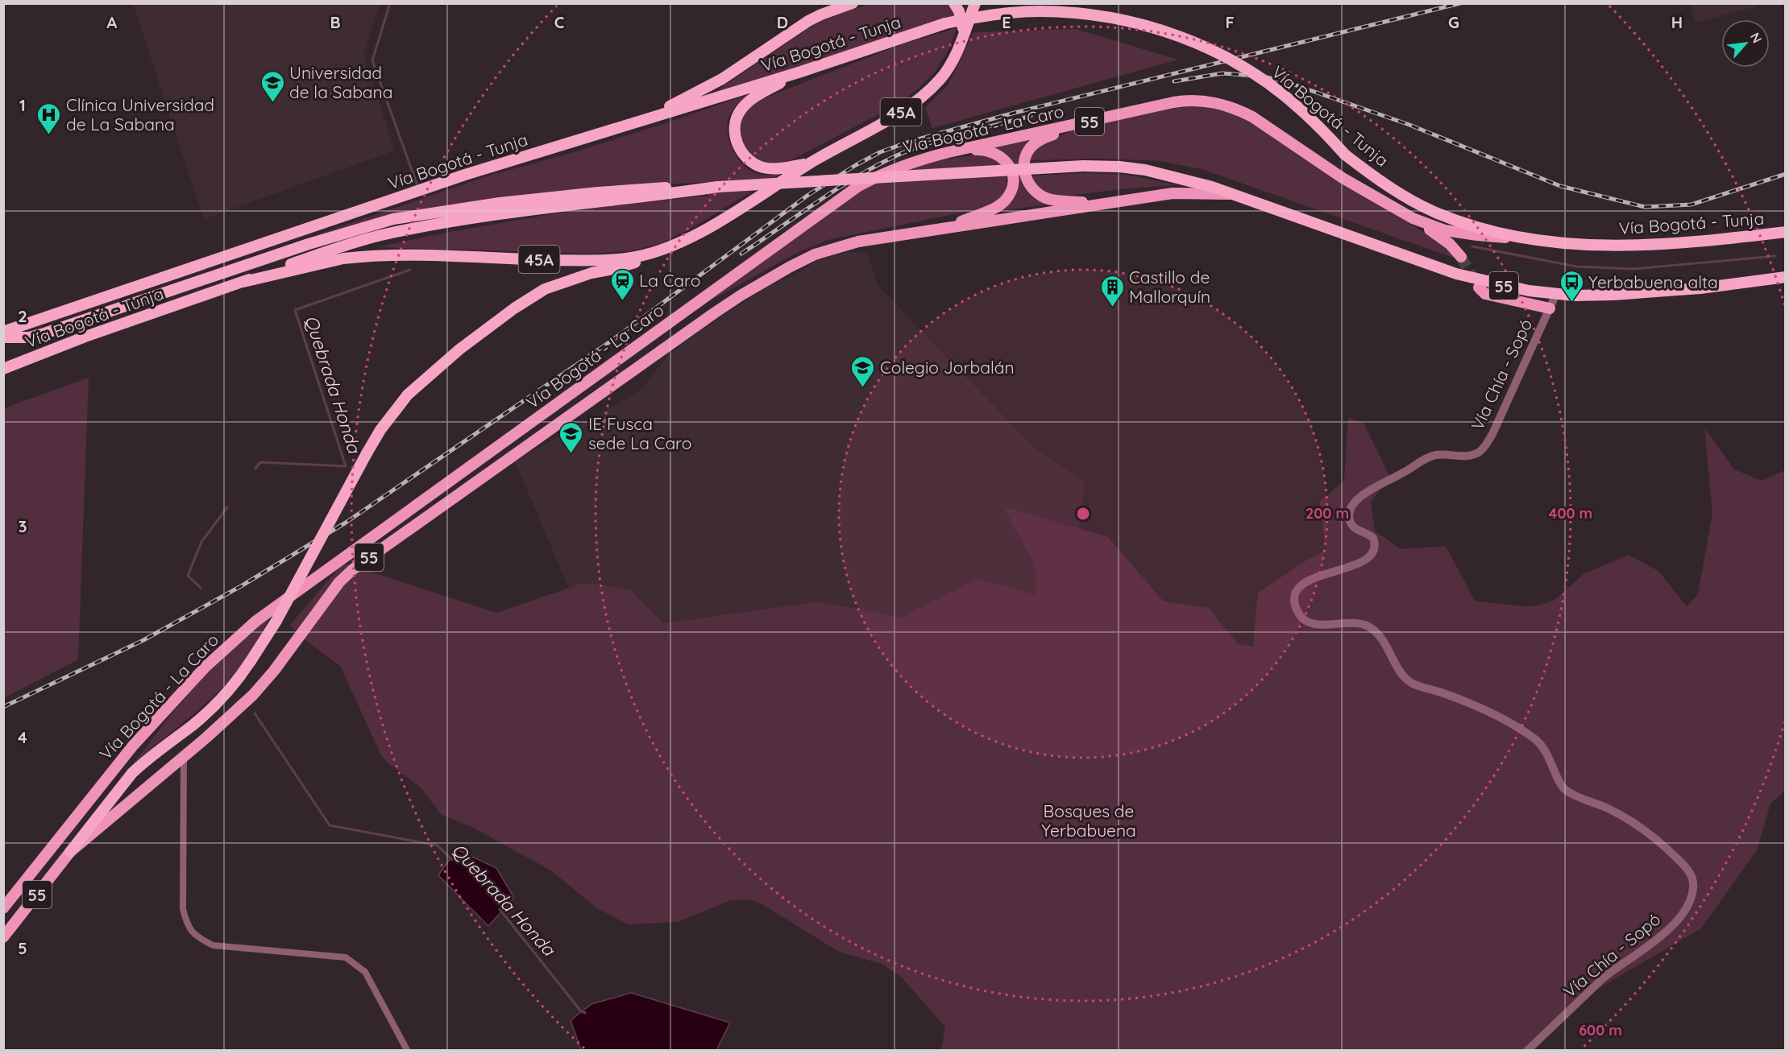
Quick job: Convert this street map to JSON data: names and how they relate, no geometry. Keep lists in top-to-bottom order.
{
  "streets": {
    "highway": ["Vía Bogotá - Tunja", "45A", "55"],
    "main road": ["Vía Bogotá - La Caro"],
    "street": ["Vía Chía - Sopó"]
  },
  "crossings": [
    ["Vía Bogotá - Tunja", "45A"],
    ["Vía Bogotá - Tunja", "55"],
    ["Vía Bogotá - Tunja", "Vía Bogotá - La Caro"],
    ["Vía Bogotá - Tunja", "Vía Chía - Sopó"]
  ],
  "water": ["Quebrada Honda"],
  "parks": ["Bosques de Yerbabuena"],
  "places": {
    "school or university": ["Universidad de la Sabana", "Colegio Jorbalán", "IE Fusca sede La Caro"],
    "hospital": ["Clínica Universidad de La Sabana"],
    "station": ["La Caro"],
    "bus stop": ["Yerbabuena alta"],
    "building": ["Castillo de Mallorquín"]
  },
  "north": "top right",
  "grid": {
    "columns": [
      "A",
      "B",
      "C",
      "D",
      "E",
      "F",
      "G",
      "H"
    ],
    "rows": [
      "1",
      "2",
      "3",
      "4",
      "5"
    ]
  },
  "rings": ["200 m", "400 m", "600 m"]
}
